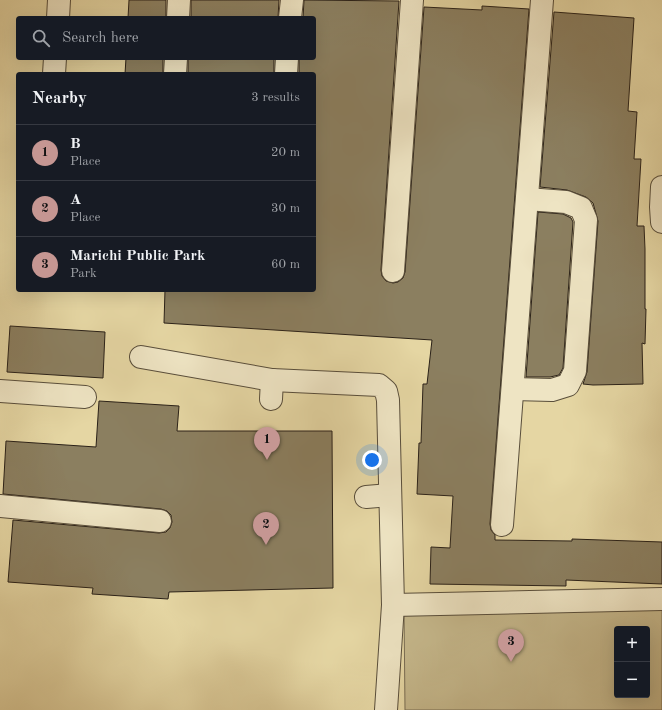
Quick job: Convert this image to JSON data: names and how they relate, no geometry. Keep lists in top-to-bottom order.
{
  "page": {
    "search": "Search here",
    "heading": ["Nearby", "3 results"],
    "list": [
      {
        "mark": "1",
        "name": "B",
        "note": "Place",
        "value": "20 m"
      },
      {
        "mark": "2",
        "name": "A",
        "note": "Place",
        "value": "30 m"
      },
      {
        "mark": "3",
        "name": "Marichi Public Park",
        "note": "Park",
        "value": "60 m"
      }
    ],
    "pins": ["1", "2", "3"],
    "map_buttons": ["+", "−"]
  }
}
